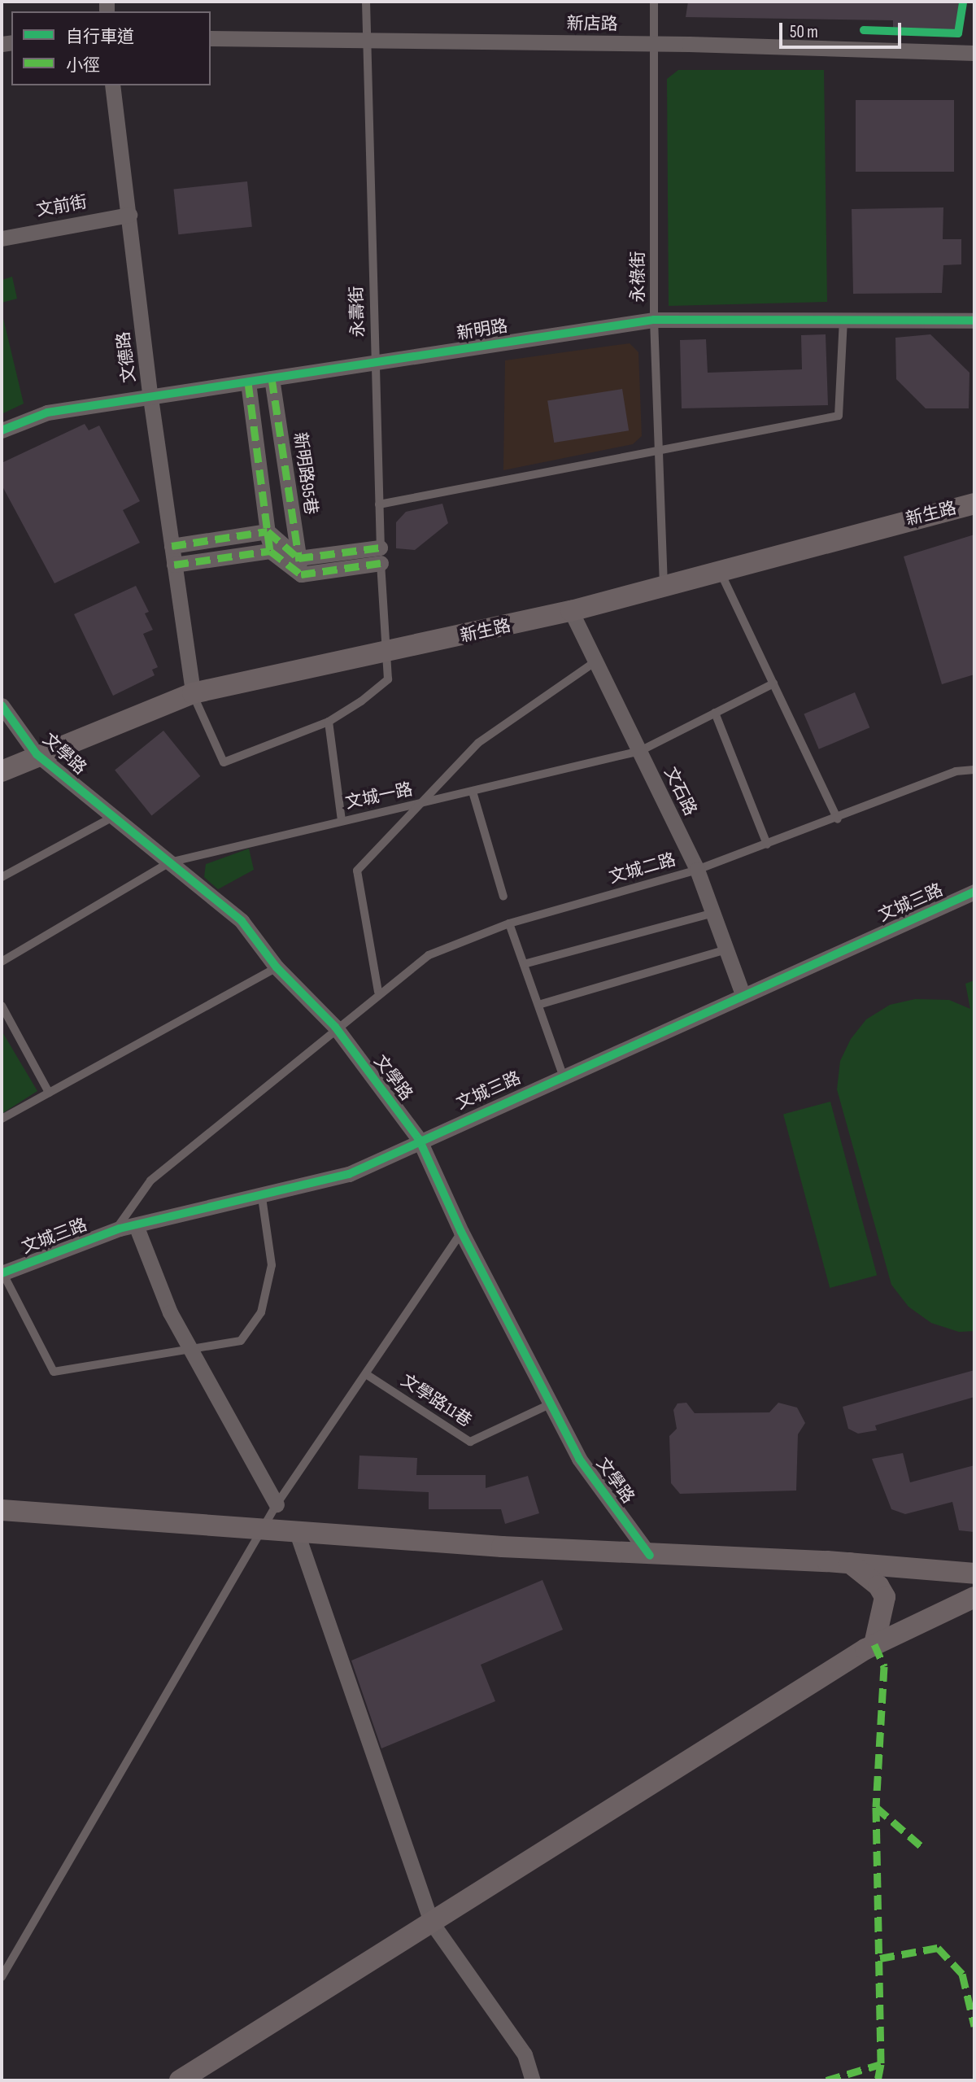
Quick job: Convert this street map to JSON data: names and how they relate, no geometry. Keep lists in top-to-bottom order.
{
  "streets": {
    "main road": ["新生路"],
    "street": [
      "新店路",
      "文前街",
      "新明路",
      "文德路",
      "新明路95巷",
      "文學路",
      "文石路",
      "文城三路"
    ],
    "lane": [
      "永祿街",
      "永壽街",
      "文城一路",
      "文城二路",
      "文學路11巷"
    ]
  },
  "crossings": [
    ["新店路", "永祿街"],
    ["新店路", "永壽街"],
    ["文前街", "文德路"],
    ["永祿街", "新明路"],
    ["永祿街", "新生路"],
    ["永壽街", "新明路"],
    ["永壽街", "新生路"],
    ["新明路", "文德路"],
    ["新明路", "新明路95巷"],
    ["文德路", "新生路"],
    ["新生路", "文學路"],
    ["新生路", "文石路"],
    ["文學路", "文城一路"],
    ["文學路", "文城二路"],
    ["文學路", "文城三路"],
    ["文學路", "文學路11巷"],
    ["文石路", "文城一路"],
    ["文石路", "文城二路"],
    ["文石路", "文城三路"],
    ["文城二路", "文城三路"]
  ],
  "legend": ["自行車道", "小徑"],
  "scale_bar": "50 m"
}
